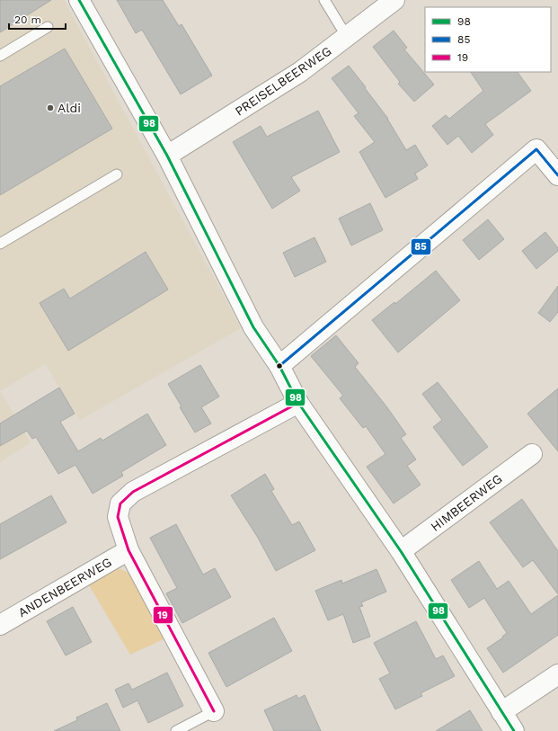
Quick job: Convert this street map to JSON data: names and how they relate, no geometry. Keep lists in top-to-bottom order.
{
  "streets": {
    "street": ["PREISELBEERWEG", "HIMBEERWEG", "ANDENBEERWEG"]
  },
  "places": ["Aldi"],
  "lines": ["transit line 98", "transit line 85", "transit line 19"],
  "legend": ["98", "85", "19"],
  "scale_bar": "20 m"
}
